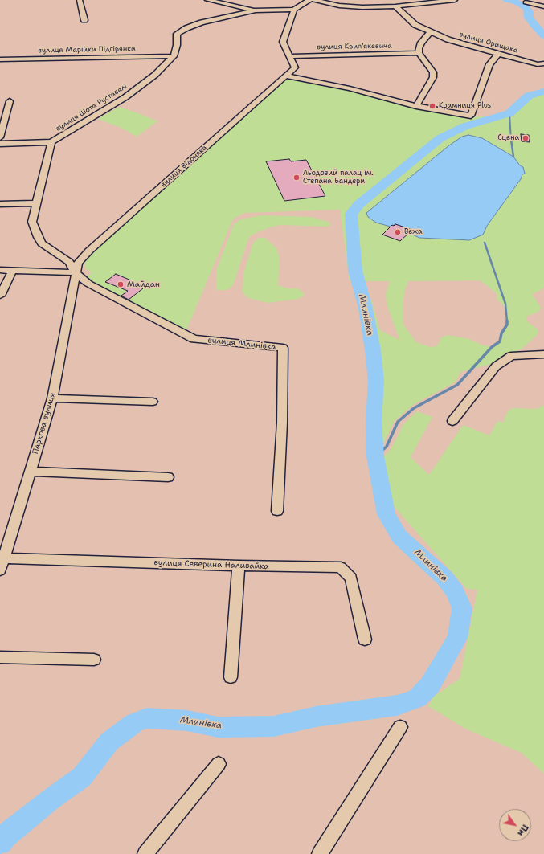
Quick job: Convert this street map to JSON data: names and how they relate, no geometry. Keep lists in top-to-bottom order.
{
  "streets": {
    "street": [
      "вулиця Орищака",
      "вулиця Крипʼякевича",
      "вулиця Марійки Підгірянки",
      "вулиця Шота Руставелі",
      "вулиця Відоняка",
      "вулиця Млинівка",
      "Паркова вулиця",
      "вулиця Северина Наливайка"
    ]
  },
  "crossings": [
    ["вулиця Крипʼякевича", "вулиця Відоняка"],
    ["вулиця Марійки Підгірянки", "вулиця Шота Руставелі"],
    ["вулиця Шота Руставелі", "вулиця Відоняка"],
    ["вулиця Шота Руставелі", "вулиця Млинівка"],
    ["вулиця Шота Руставелі", "Паркова вулиця"],
    ["вулиця Відоняка", "вулиця Млинівка"],
    ["вулиця Відоняка", "Паркова вулиця"],
    ["вулиця Млинівка", "Паркова вулиця"],
    ["Паркова вулиця", "вулиця Северина Наливайка"]
  ],
  "water": ["Млинівка"],
  "places": [
    "Крамниця Plus",
    "Сцена",
    "Льодовий палац ім. Степана Бандери",
    "Вежа",
    "Майдан"
  ],
  "north": "bottom right"
}
